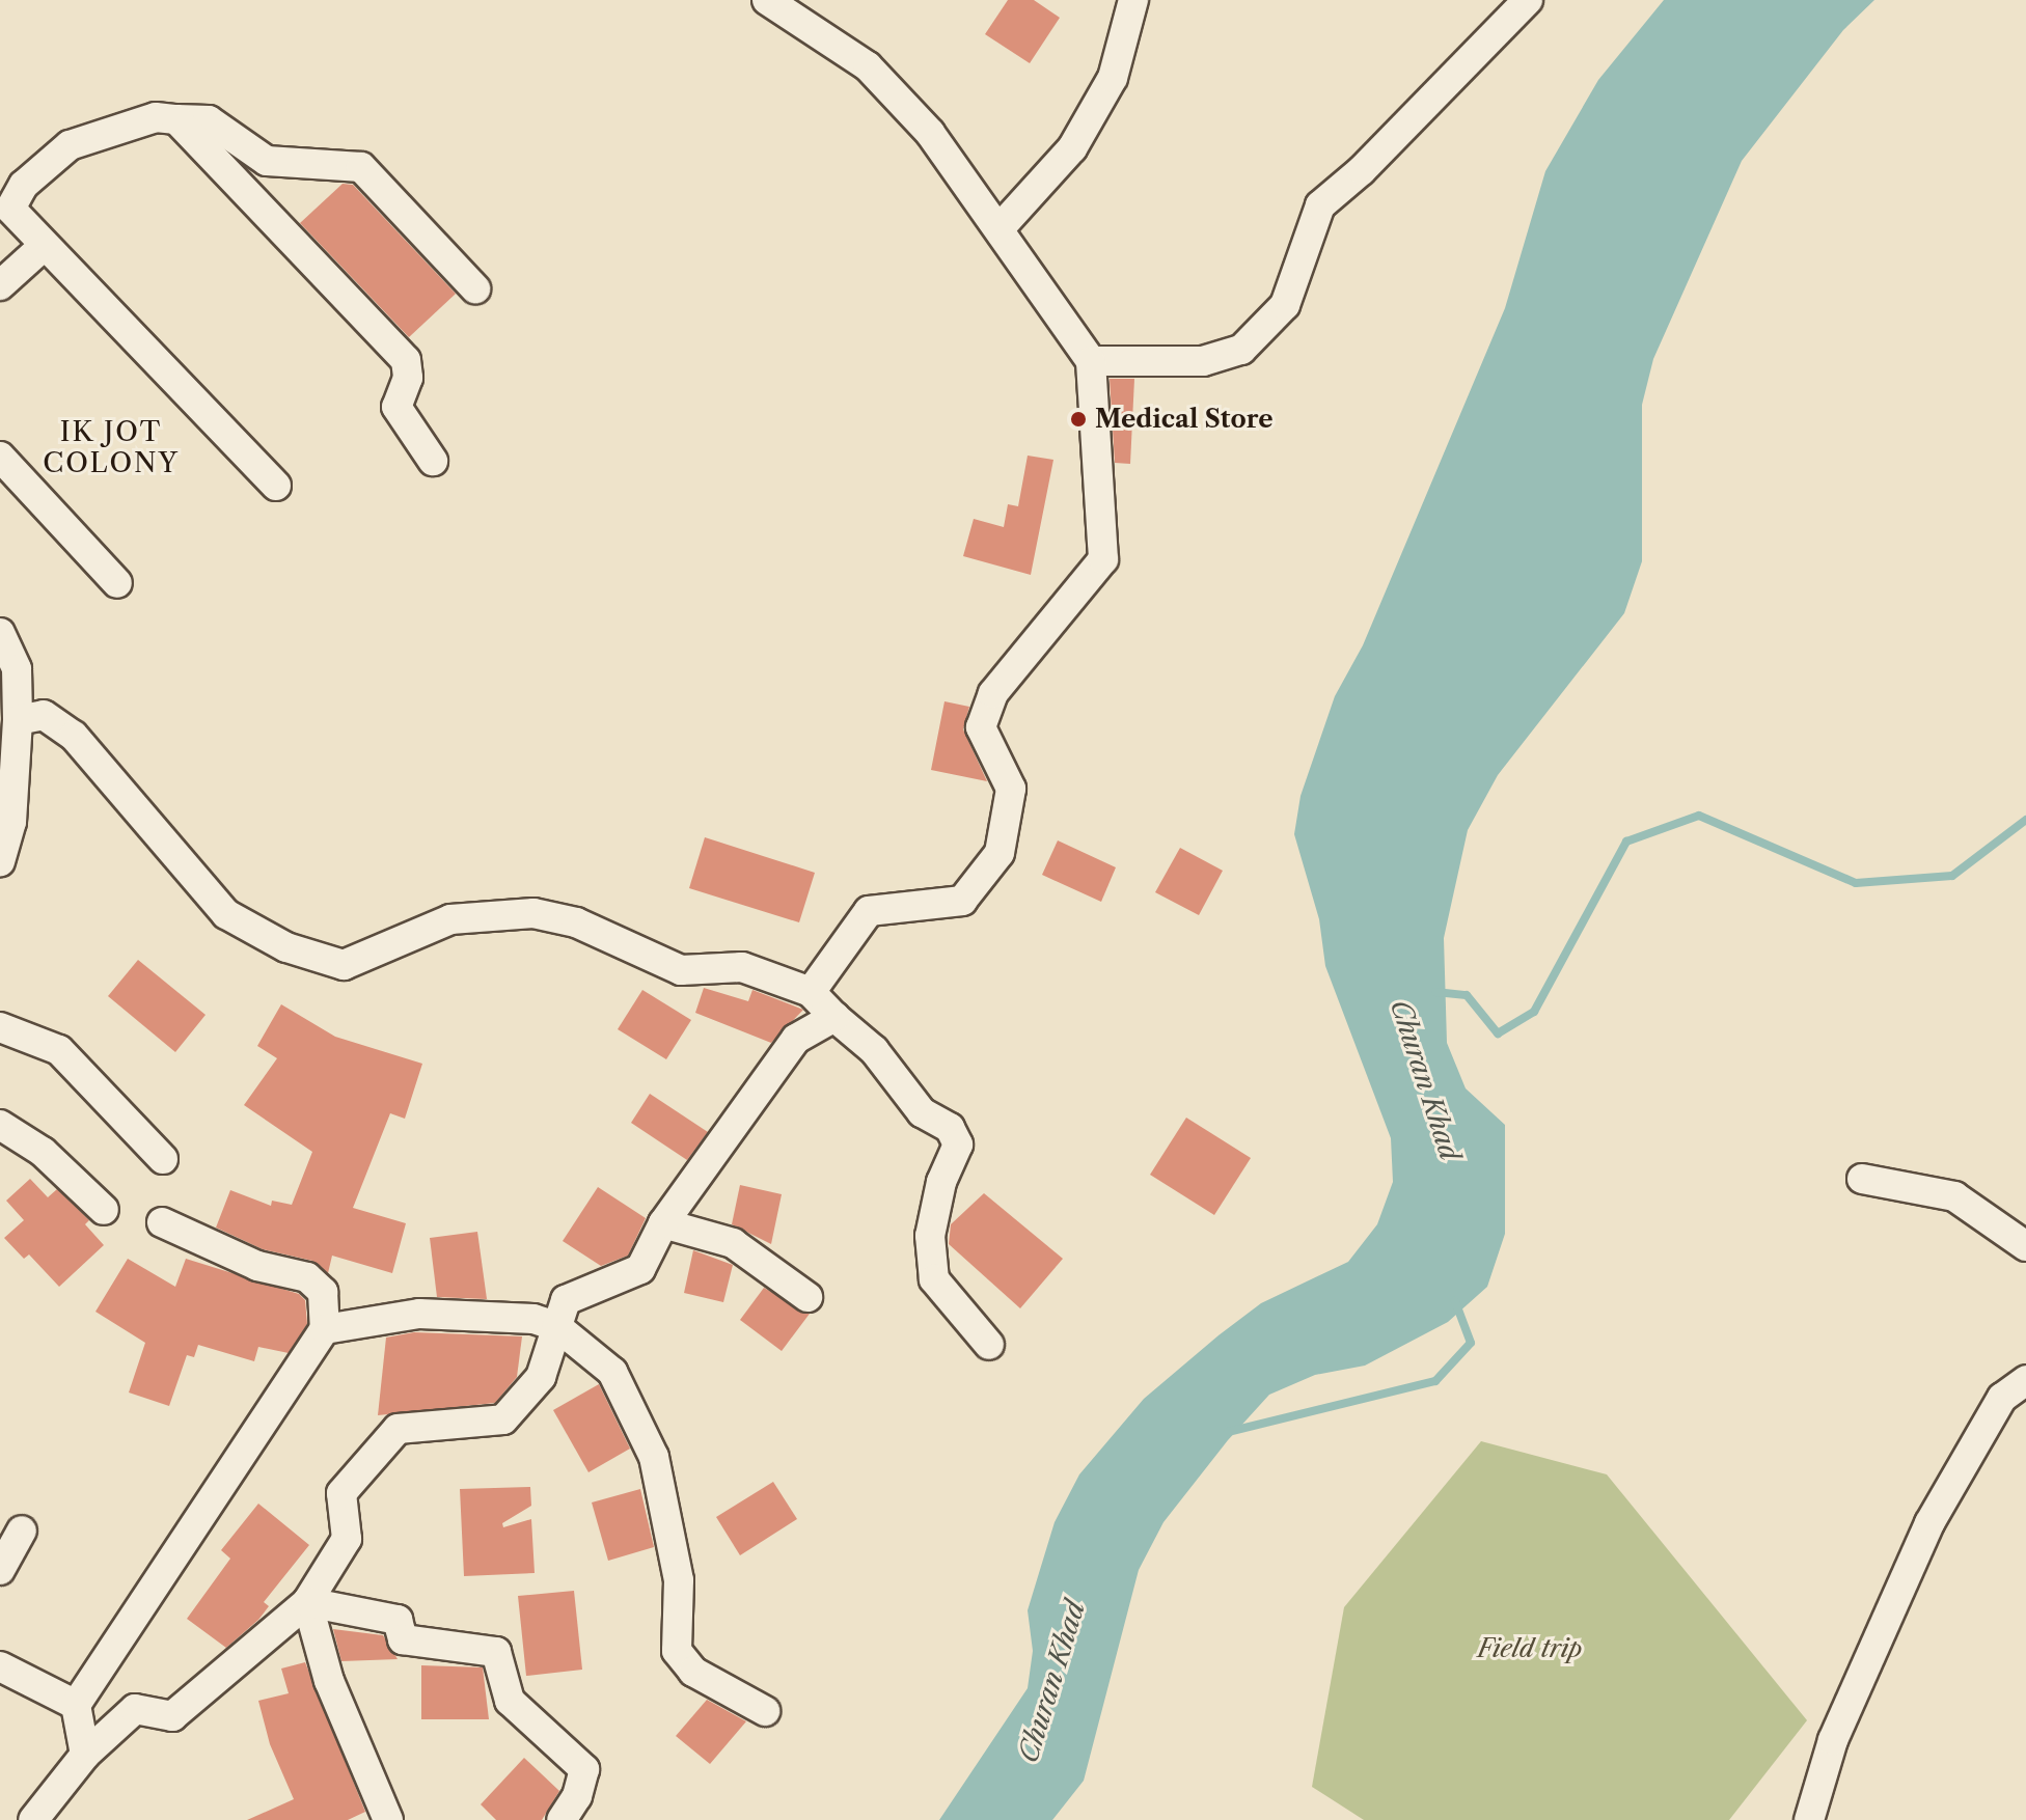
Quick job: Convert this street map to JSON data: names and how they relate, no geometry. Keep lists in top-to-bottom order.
{
  "districts": ["IK JOT COLONY"],
  "water": ["Churan Khad"],
  "parks": ["Field trip"],
  "places": ["Medical Store"]
}
